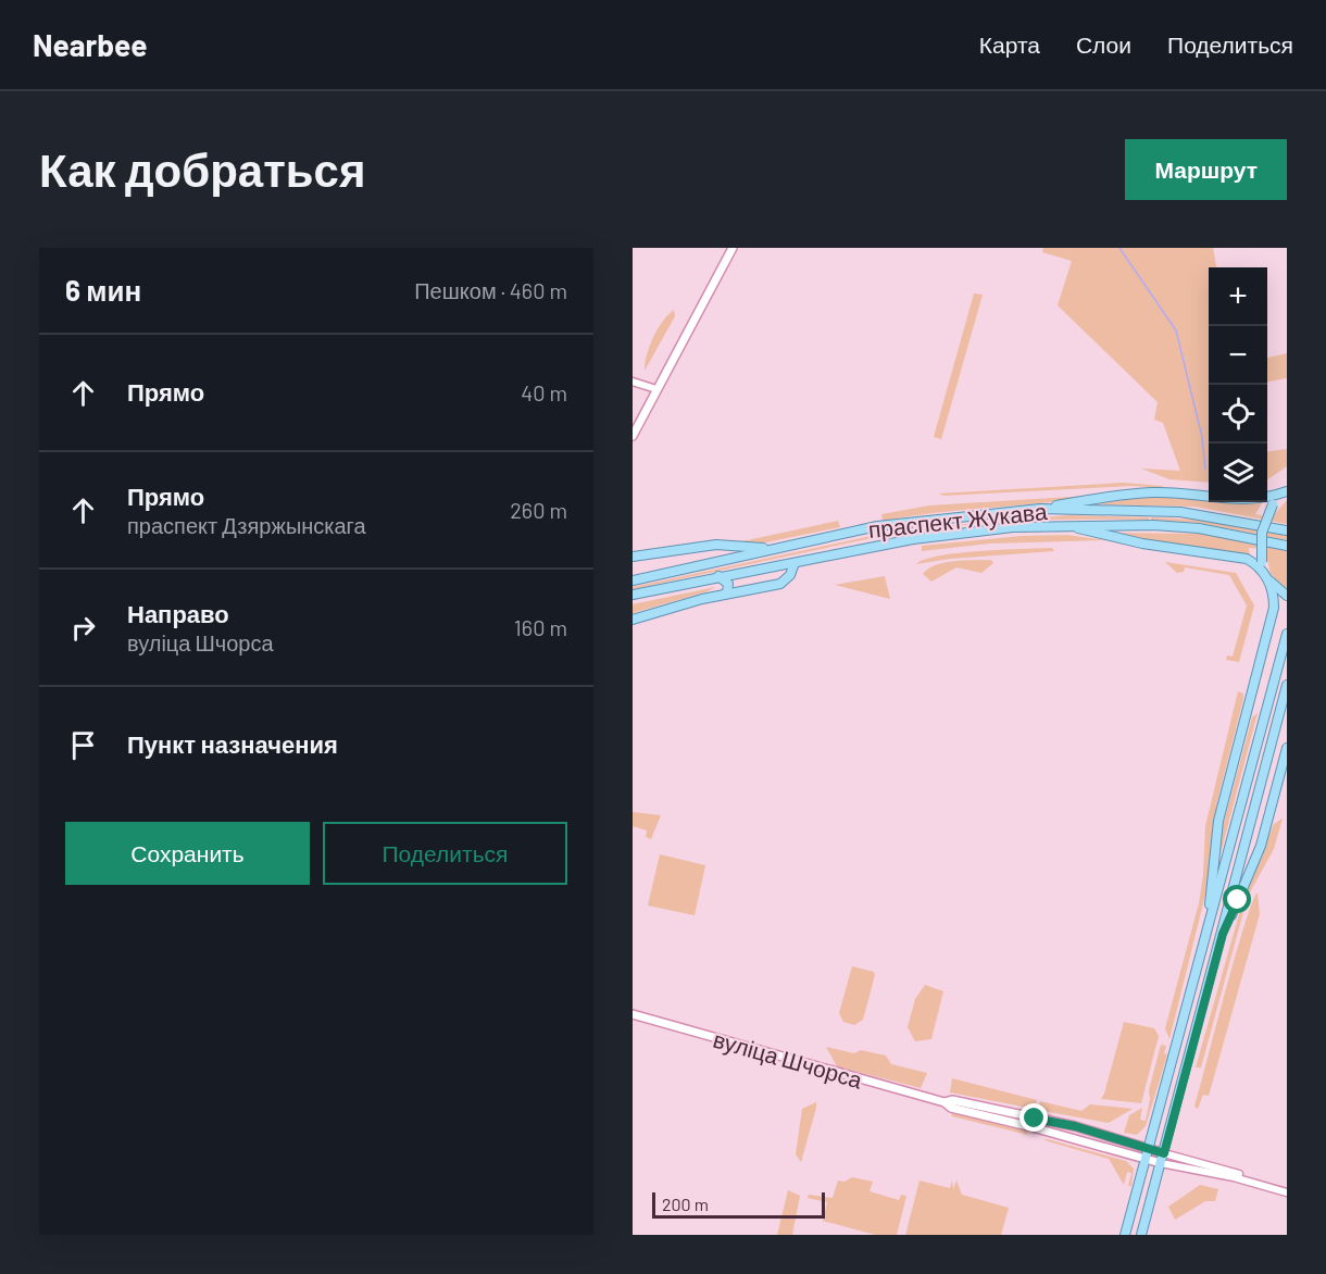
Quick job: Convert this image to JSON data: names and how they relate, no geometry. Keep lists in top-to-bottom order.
{
  "streets": {
    "main road": ["праспект Жукава", "вуліца Шчорса"]
  },
  "scale_bar": "200 m",
  "page": {
    "header": "Nearbee",
    "nav": ["Карта", "Слои", "Поделиться"],
    "buttons": [
      "Маршрут",
      ["Сохранить", "Поделиться"]
    ],
    "title": "Как добраться",
    "heading": ["6 мин", "Пешком · 460 m"],
    "map_buttons": ["+", "−"],
    "list": [
      ["Прямо", "40 m"],
      ["Прямо", "праспект Дзяржынскага", "260 m"],
      ["Направо", "вуліца Шчорса", "160 m"],
      "Пункт назначения"
    ],
    "scale": "200 m"
  }
}
